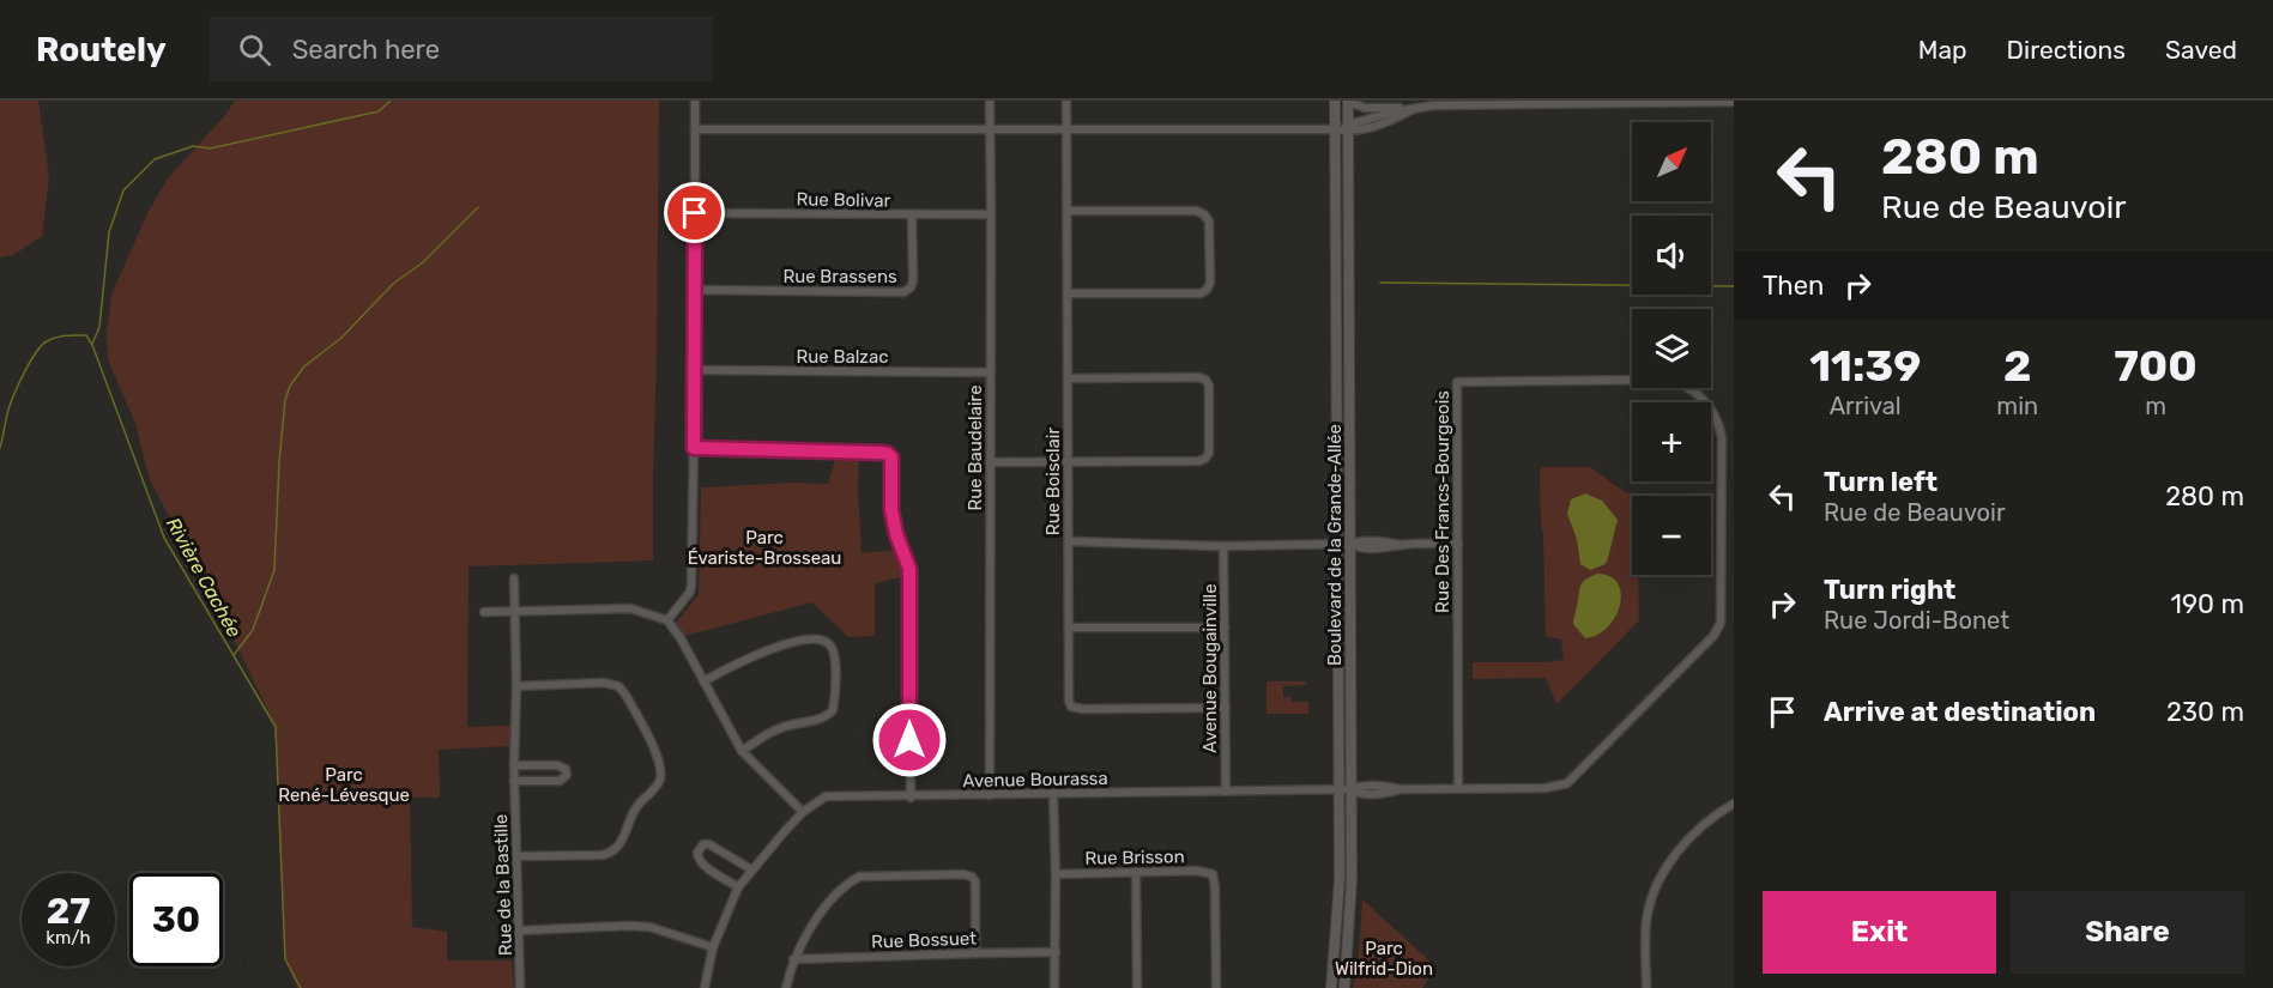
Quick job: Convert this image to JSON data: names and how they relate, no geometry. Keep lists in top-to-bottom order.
{
  "streets": {
    "street": [
      "Rue Bolivar",
      "Rue Brassens",
      "Rue Balzac",
      "Rue Baudelaire",
      "Rue Boisclair",
      "Rue Des Francs-Bourgeois",
      "Boulevard de la Grande-Allée",
      "Avenue Bougainville",
      "Avenue Bourassa",
      "Rue Brisson",
      "Rue de la Bastille",
      "Rue Bossuet"
    ]
  },
  "crossings": [
    ["Rue Bolivar", "Rue Brassens"],
    ["Rue Bolivar", "Rue Baudelaire"],
    ["Rue Balzac", "Rue Baudelaire"],
    ["Rue Baudelaire", "Avenue Bourassa"],
    ["Rue Boisclair", "Avenue Bougainville"],
    ["Rue Des Francs-Bourgeois", "Boulevard de la Grande-Allée"],
    ["Rue Des Francs-Bourgeois", "Avenue Bourassa"],
    ["Boulevard de la Grande-Allée", "Avenue Bourassa"],
    ["Avenue Bougainville", "Avenue Bourassa"]
  ],
  "water": ["Rivière Cachée"],
  "parks": ["Parc Évariste-Brosseau", "Parc René-Lévesque", "Parc Wilfrid-Dion"],
  "north": "top right",
  "page": {
    "header": "Routely",
    "search": "Search here",
    "nav": ["Map", "Directions", "Saved"],
    "turn": ["280 m", "Rue de Beauvoir"],
    "map_buttons": ["+", "−"],
    "then": "Then",
    "eta": [
      "11:39",
      "Arrival",
      "2",
      "min",
      "700",
      "m"
    ],
    "list": [
      {
        "name": "Turn left",
        "note": "Rue de Beauvoir",
        "value": "280 m"
      },
      {
        "name": "Turn right",
        "note": "Rue Jordi-Bonet",
        "value": "190 m"
      },
      {
        "name": "Arrive at destination",
        "value": "230 m"
      }
    ],
    "speed": "27 km/h",
    "limit": "30",
    "buttons": ["Exit", "Share"]
  }
}
